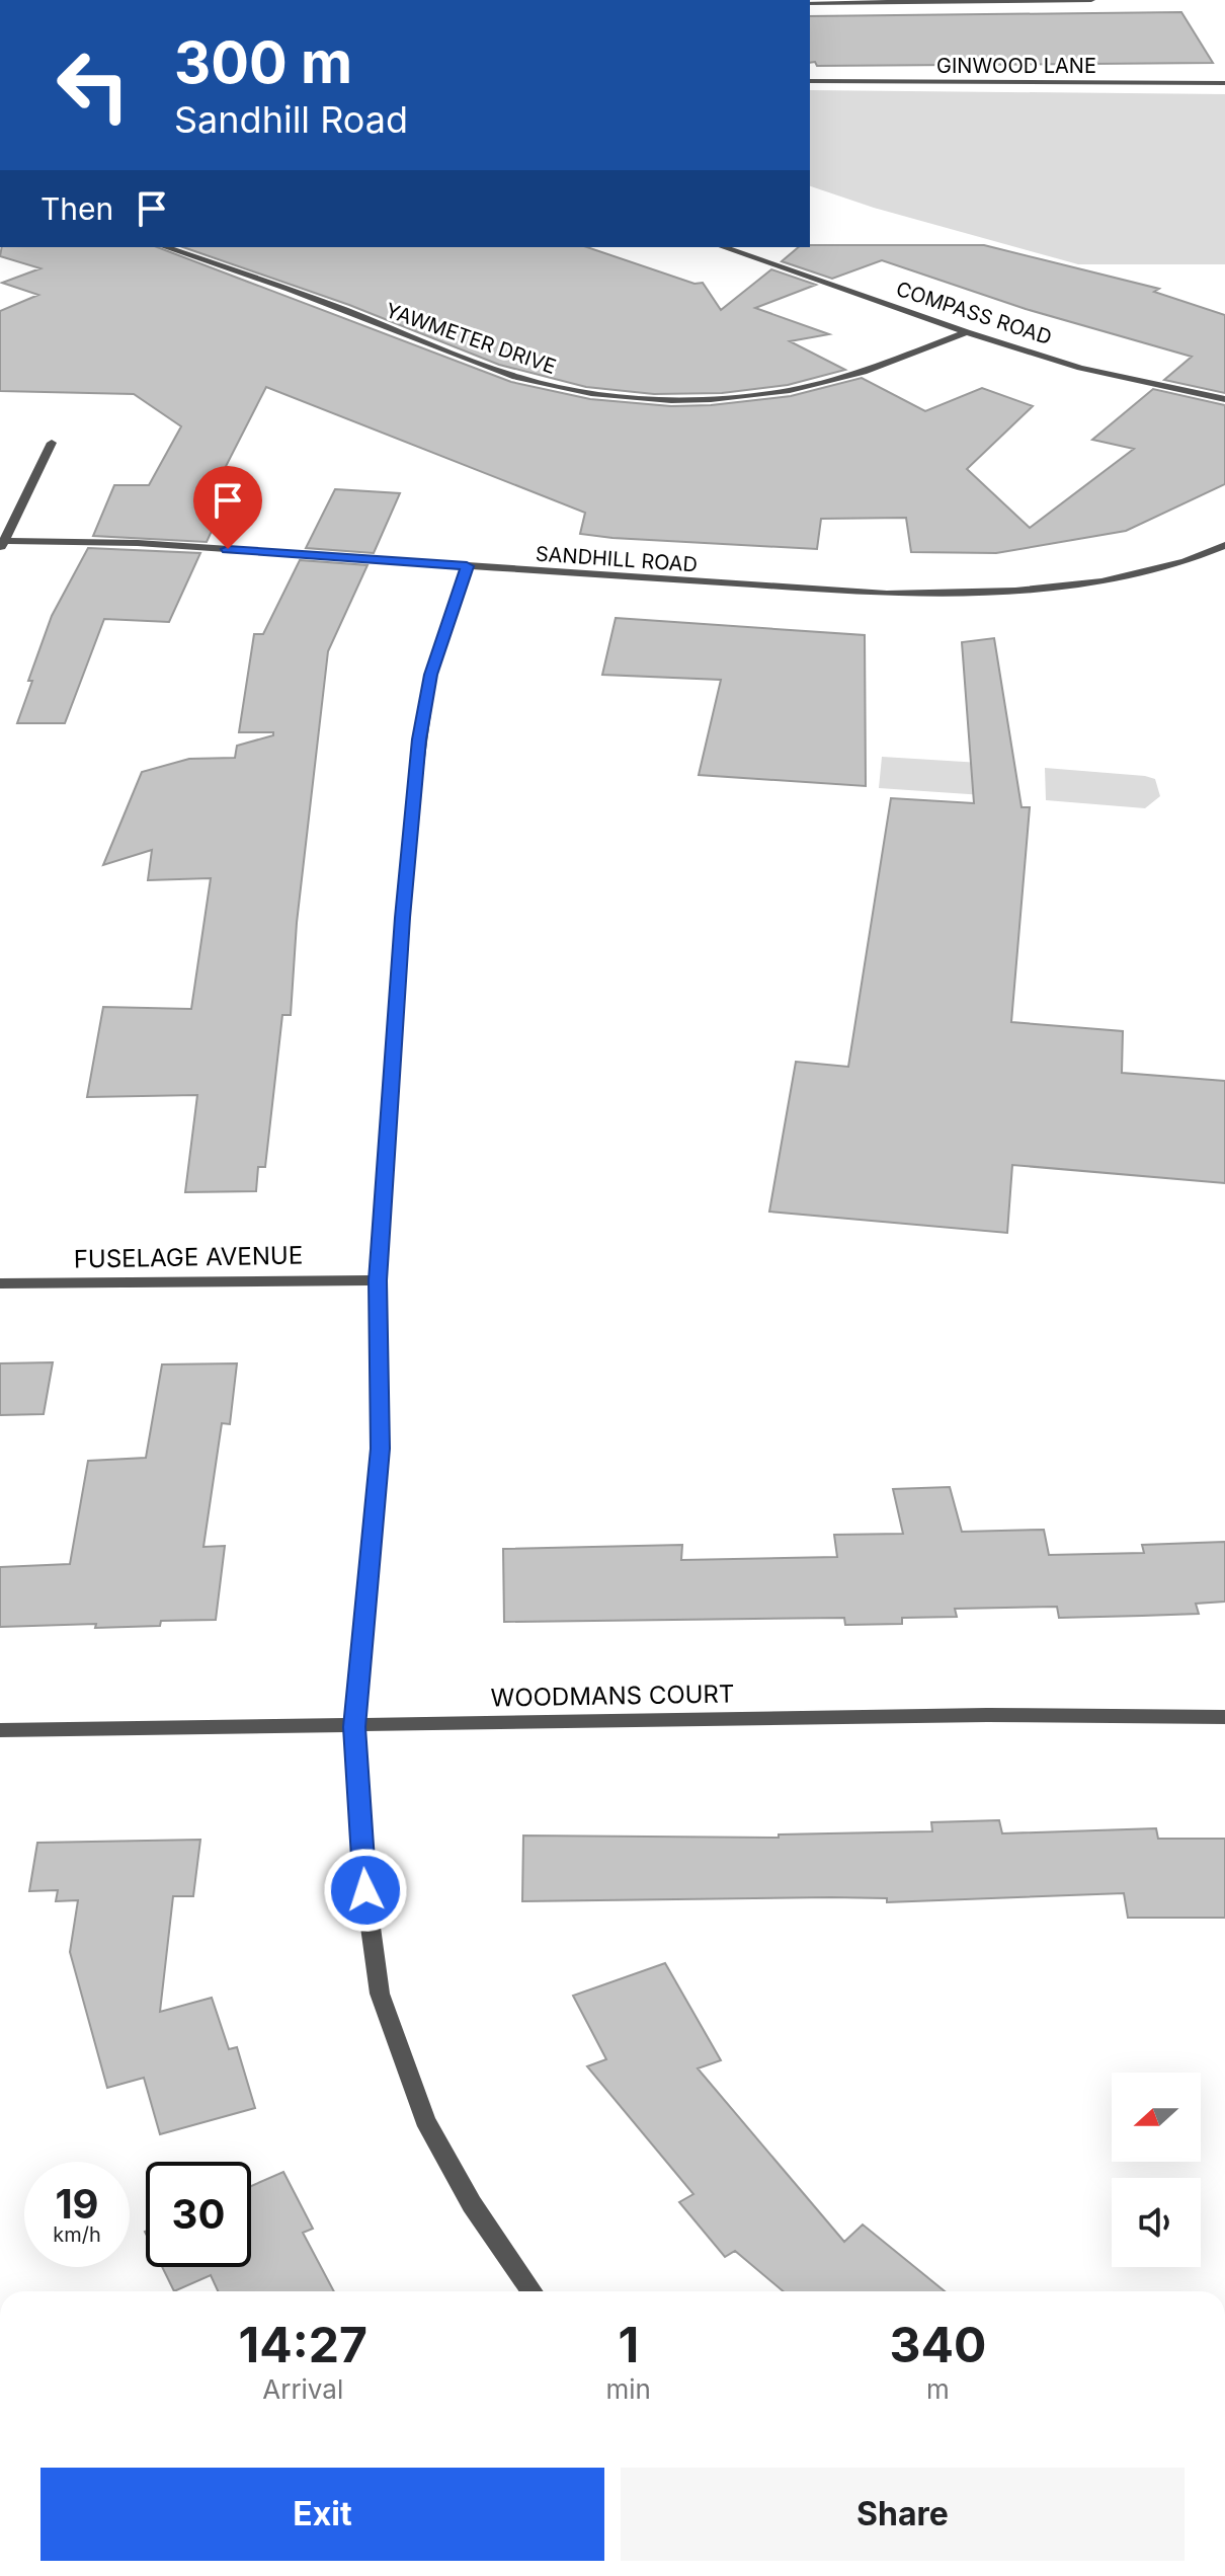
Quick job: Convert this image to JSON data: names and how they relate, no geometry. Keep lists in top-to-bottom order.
{
  "streets": {
    "street": [
      "GINWOOD LANE",
      "COMPASS ROAD",
      "YAWMETER DRIVE",
      "SANDHILL ROAD",
      "FUSELAGE AVENUE",
      "WOODMANS COURT"
    ]
  },
  "crossings": [
    ["COMPASS ROAD", "YAWMETER DRIVE"]
  ],
  "north": "left",
  "page": {
    "turn": ["300 m", "Sandhill Road"],
    "then": "Then",
    "speed": "19 km/h",
    "limit": "30",
    "eta": [
      "14:27",
      "Arrival",
      "1",
      "min",
      "340",
      "m"
    ],
    "buttons": ["Exit", "Share"]
  }
}
